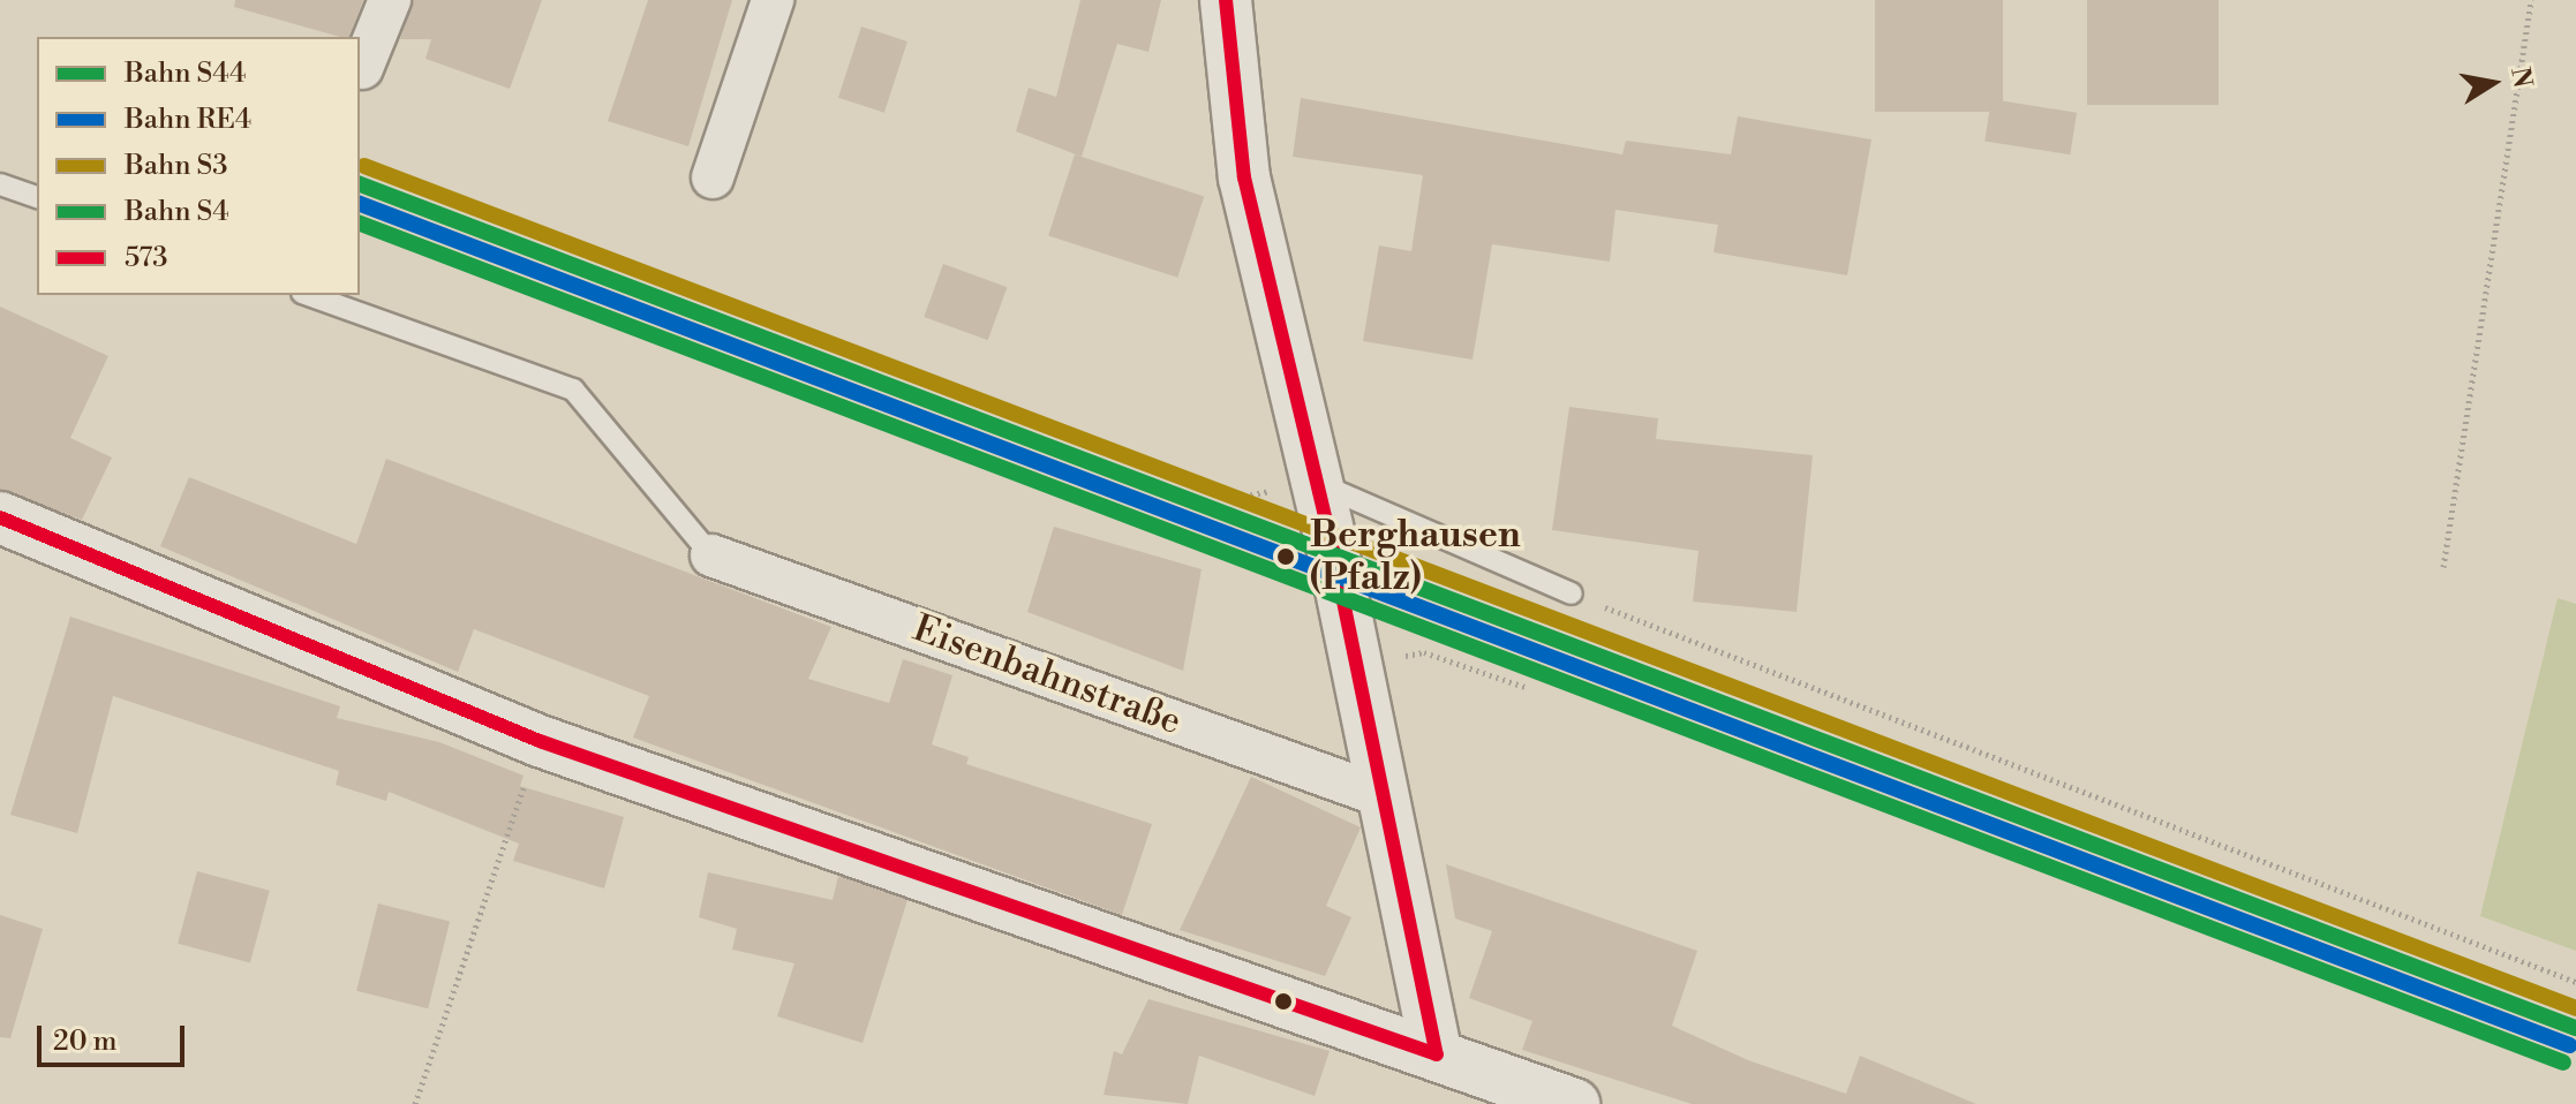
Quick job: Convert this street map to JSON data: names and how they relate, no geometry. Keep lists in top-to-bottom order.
{
  "streets": {
    "street": ["Eisenbahnstraße"]
  },
  "places": ["Berghausen (Pfalz)"],
  "lines": [
    "transit line 573",
    "rail line S3",
    "rail line S44",
    "rail line RE4",
    "rail line S4"
  ],
  "legend": [
    "Bahn S44",
    "Bahn RE4",
    "Bahn S3",
    "Bahn S4",
    "573"
  ],
  "scale_bar": "20 m",
  "north": "right"
}
